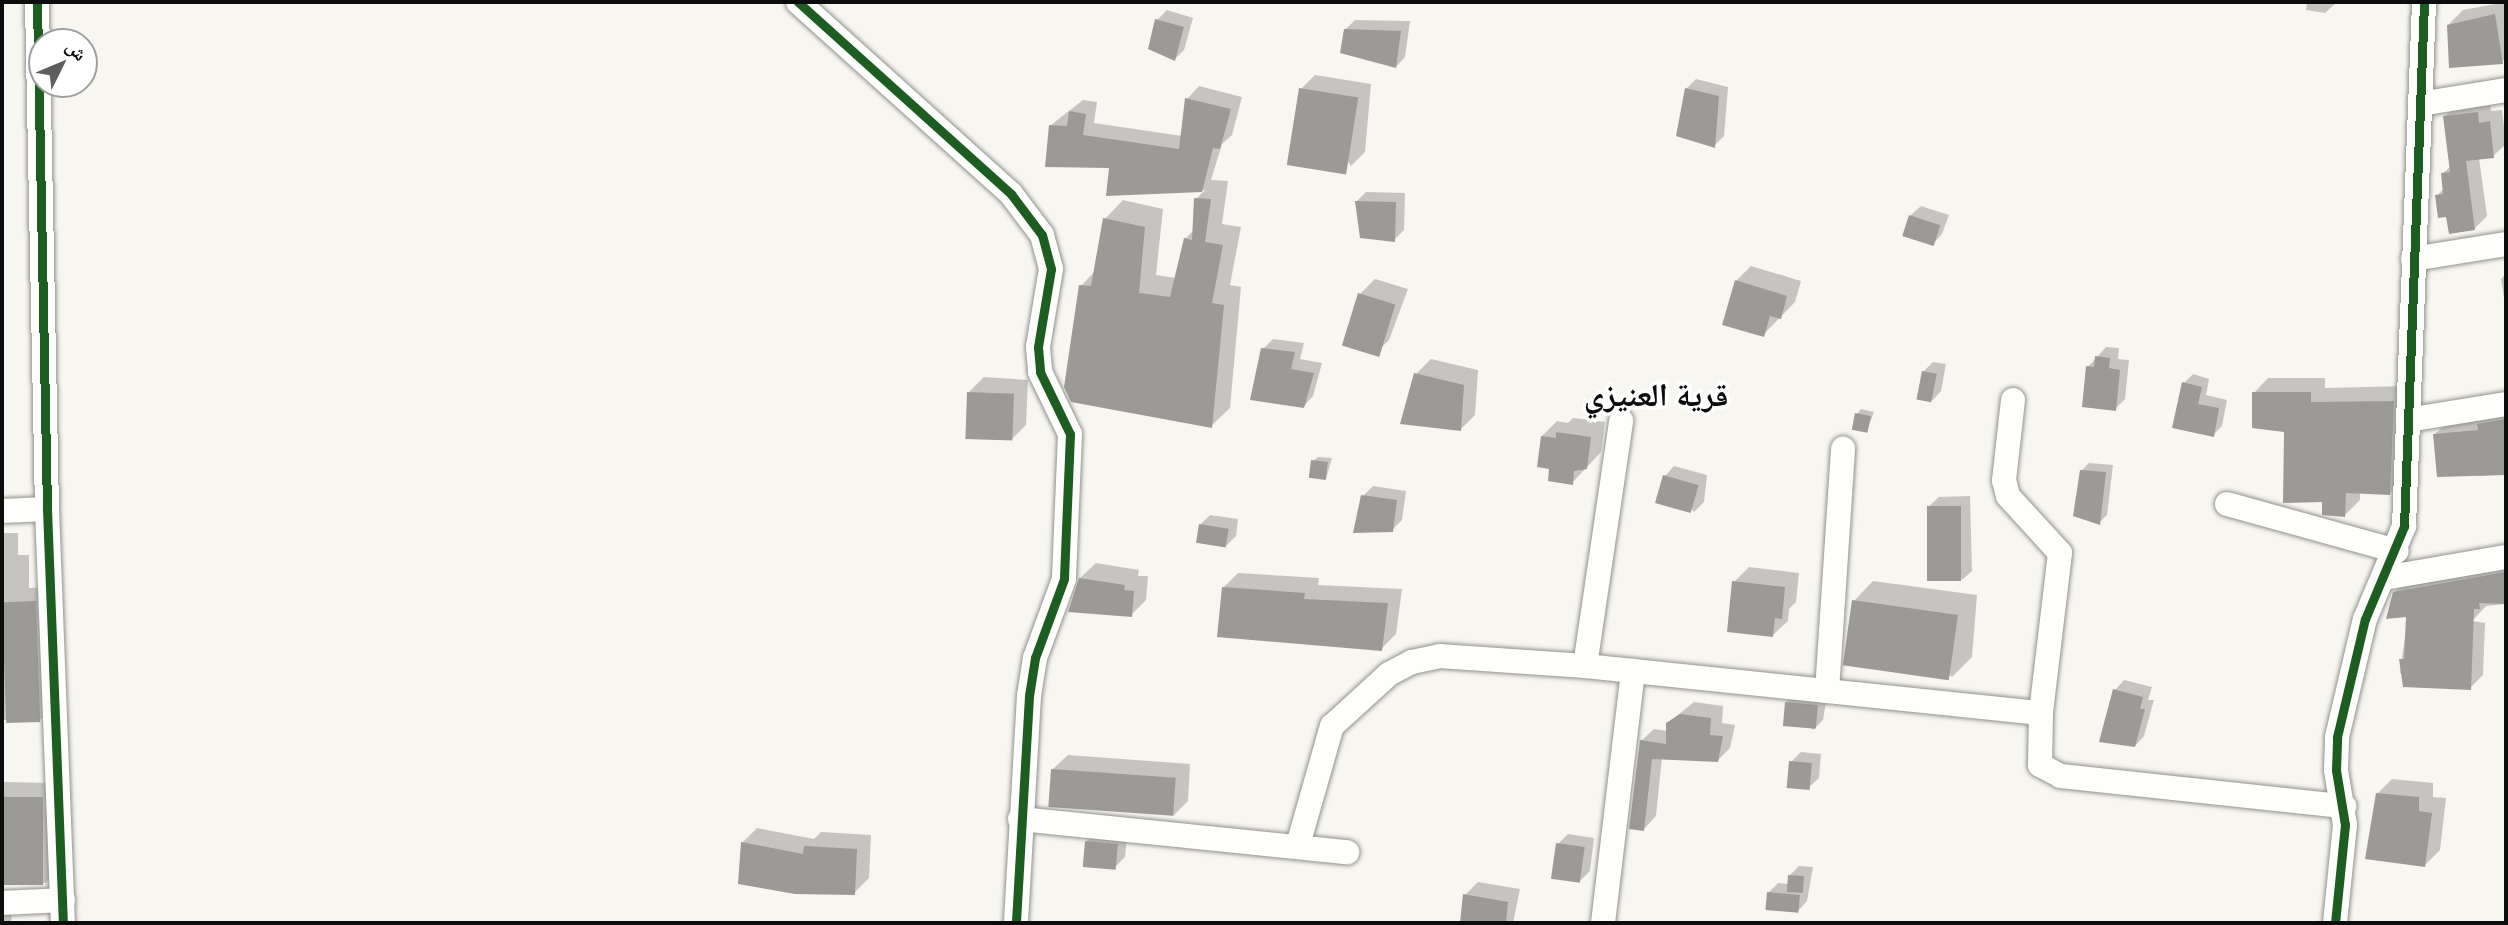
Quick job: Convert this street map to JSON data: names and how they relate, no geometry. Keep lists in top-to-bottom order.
{
  "districts": ["قرية العنيزي"],
  "north": "top right"
}
